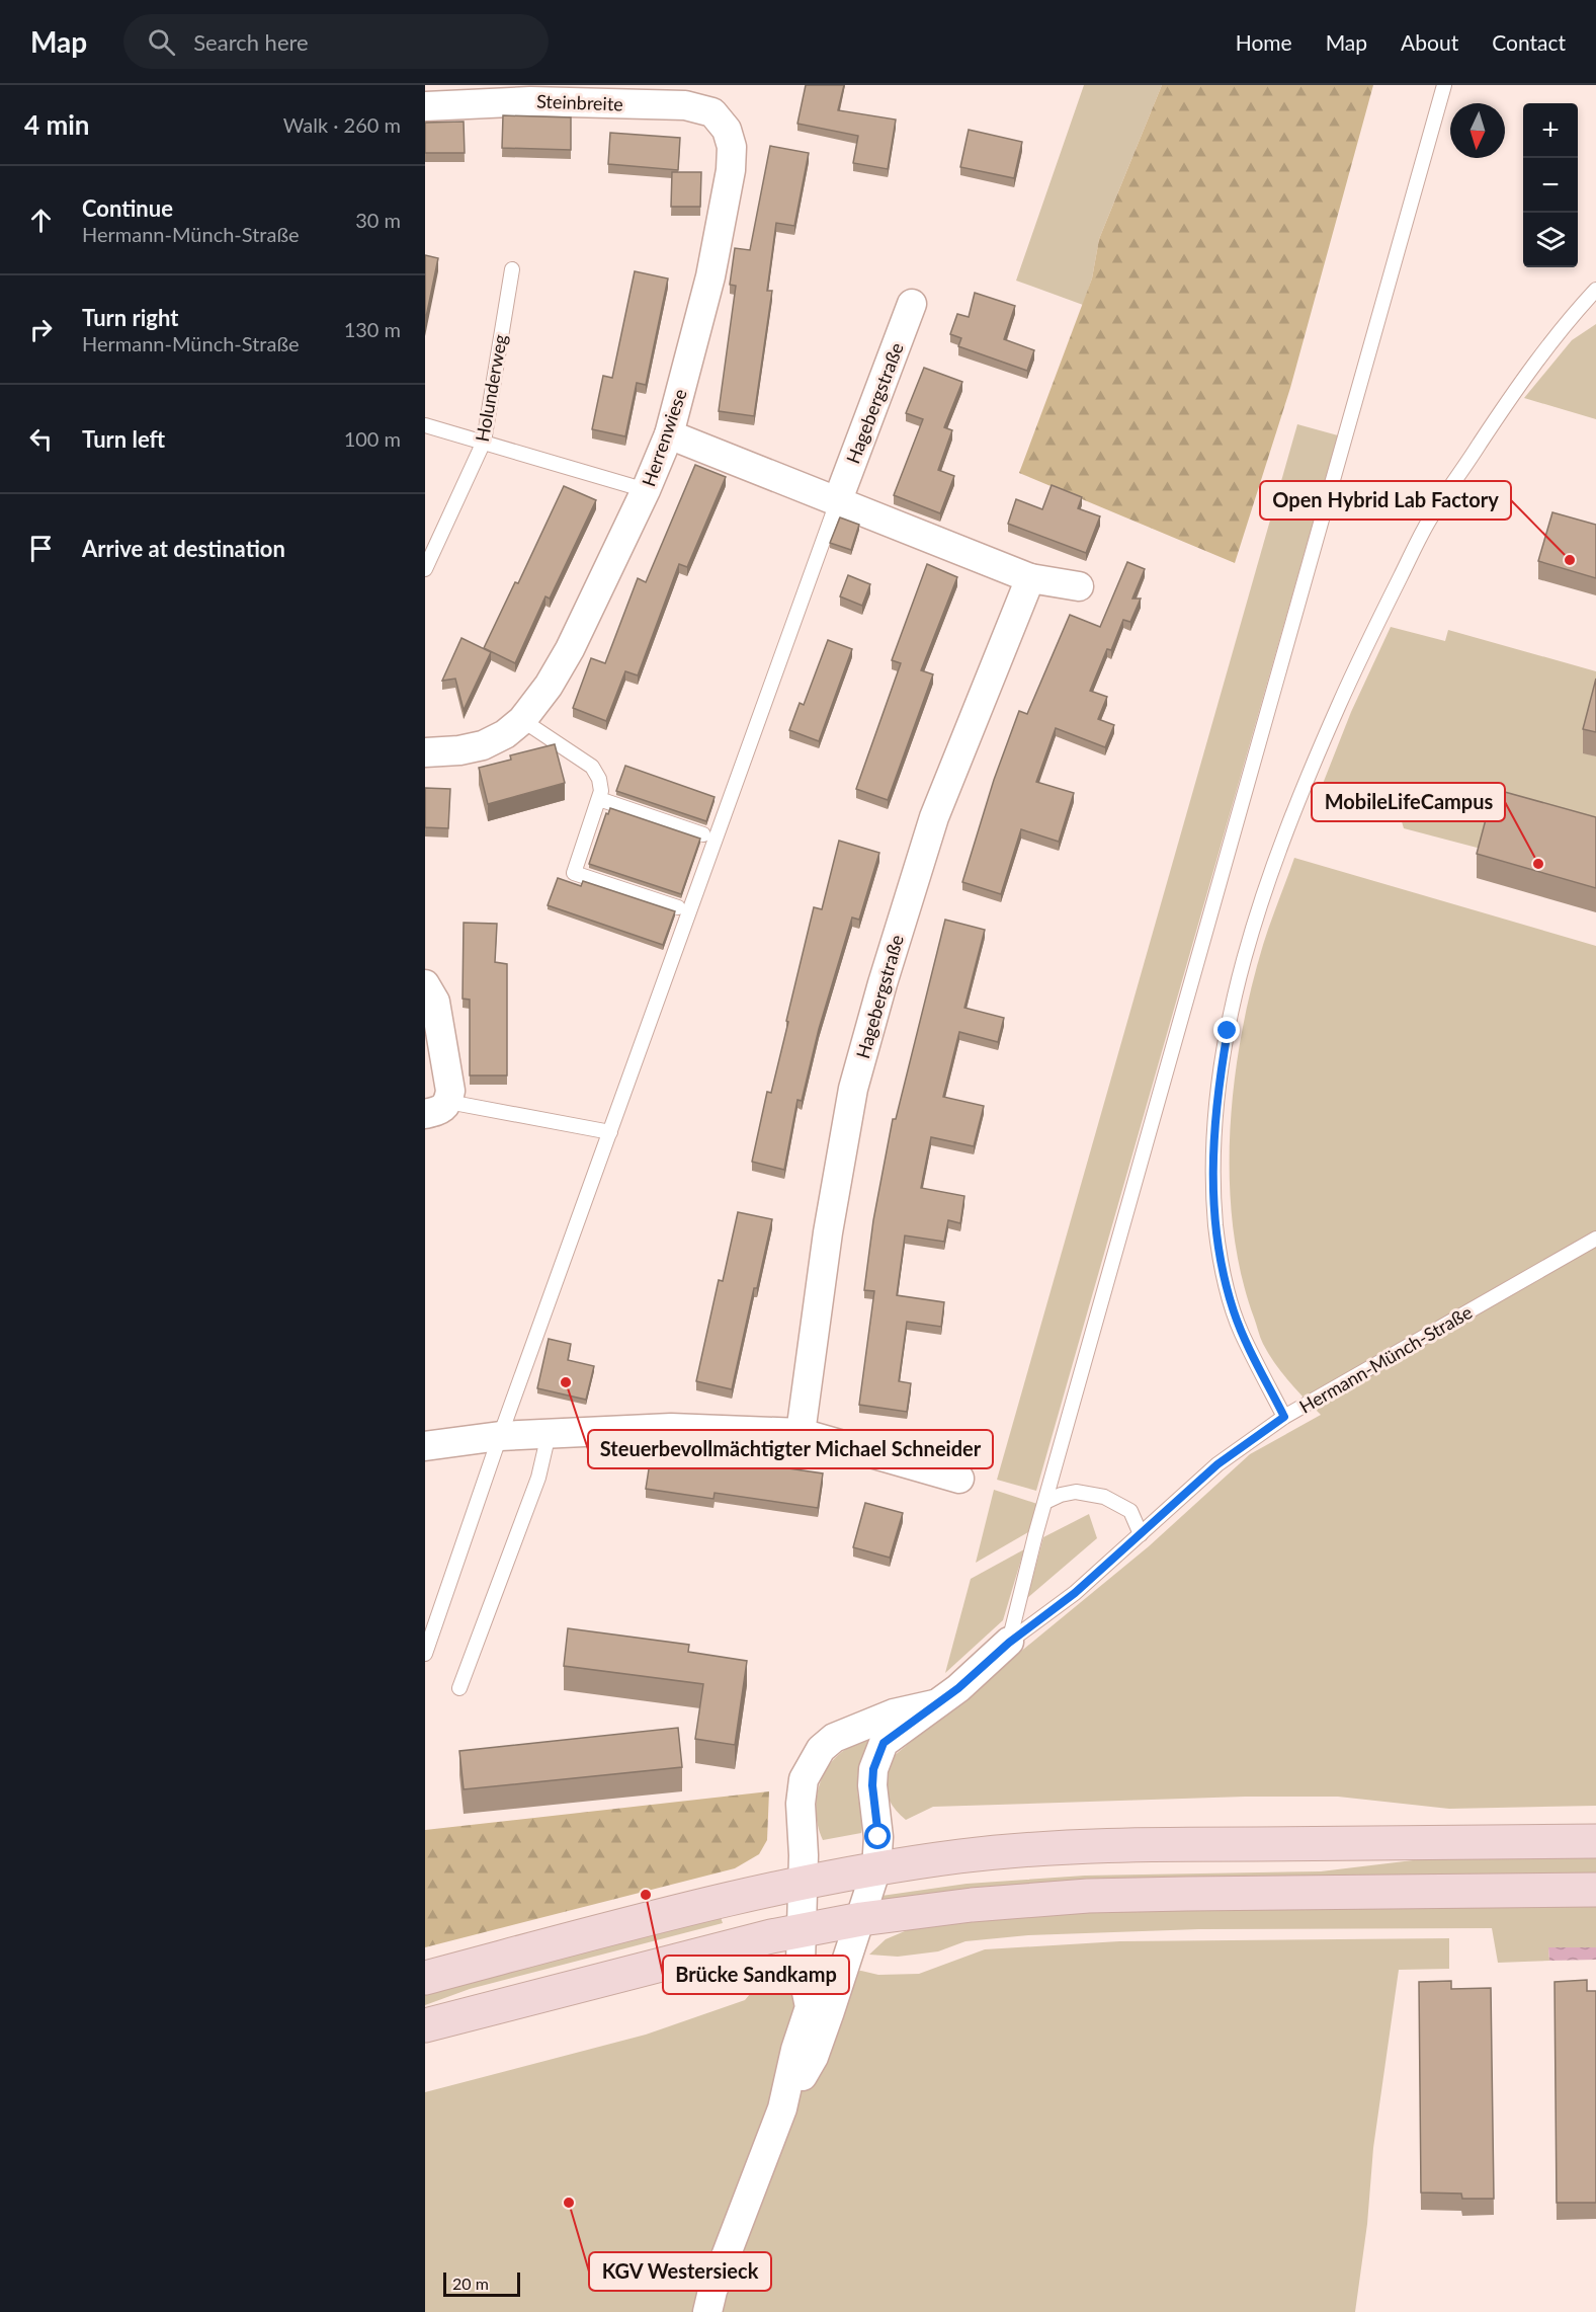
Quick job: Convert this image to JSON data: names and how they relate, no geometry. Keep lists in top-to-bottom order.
{
  "streets": {
    "street": [
      "Steinbreite",
      "Hagebergstraße",
      "Herrenwiese",
      "Hermann-Münch-Straße"
    ],
    "lane": ["Holunderweg"]
  },
  "crossings": [
    ["Steinbreite", "Herrenwiese"]
  ],
  "places": [
    "Open Hybrid Lab Factory",
    "MobileLifeCampus",
    "Steuerbevollmächtigter Michael Schneider",
    "Brücke Sandkamp",
    "KGV Westersieck"
  ],
  "scale_bar": "20 m",
  "north": "bottom",
  "page": {
    "header": "Map",
    "search": "Search here",
    "nav": [
      "Home",
      "Map",
      "About",
      "Contact"
    ],
    "heading": ["4 min", "Walk · 260 m"],
    "map_buttons": ["+", "−"],
    "list": [
      ["Continue", "Hermann-Münch-Straße", "30 m"],
      ["Turn right", "Hermann-Münch-Straße", "130 m"],
      ["Turn left", "100 m"],
      "Arrive at destination"
    ],
    "scale": "20 m"
  }
}
